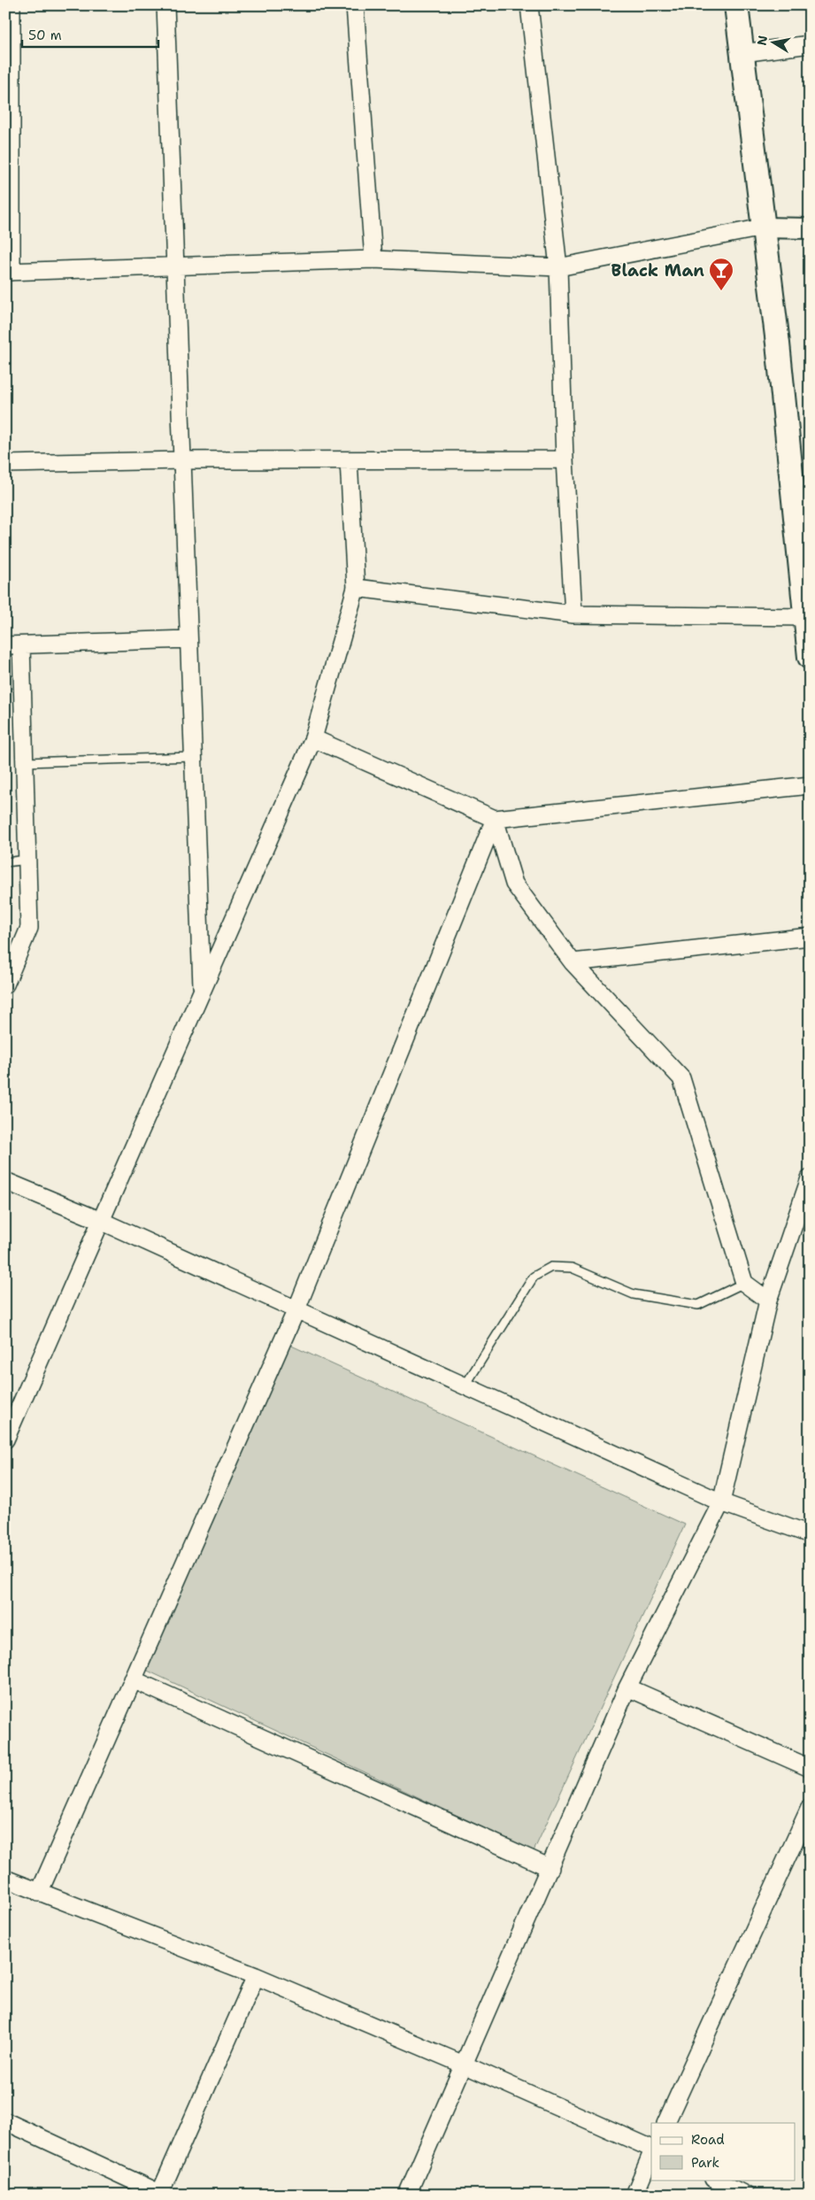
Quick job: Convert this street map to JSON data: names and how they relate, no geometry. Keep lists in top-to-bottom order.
{
  "places": {
    "bar": ["Black Man"]
  },
  "legend": ["Road", "Park"],
  "scale_bar": "50 m",
  "north": "left"
}
